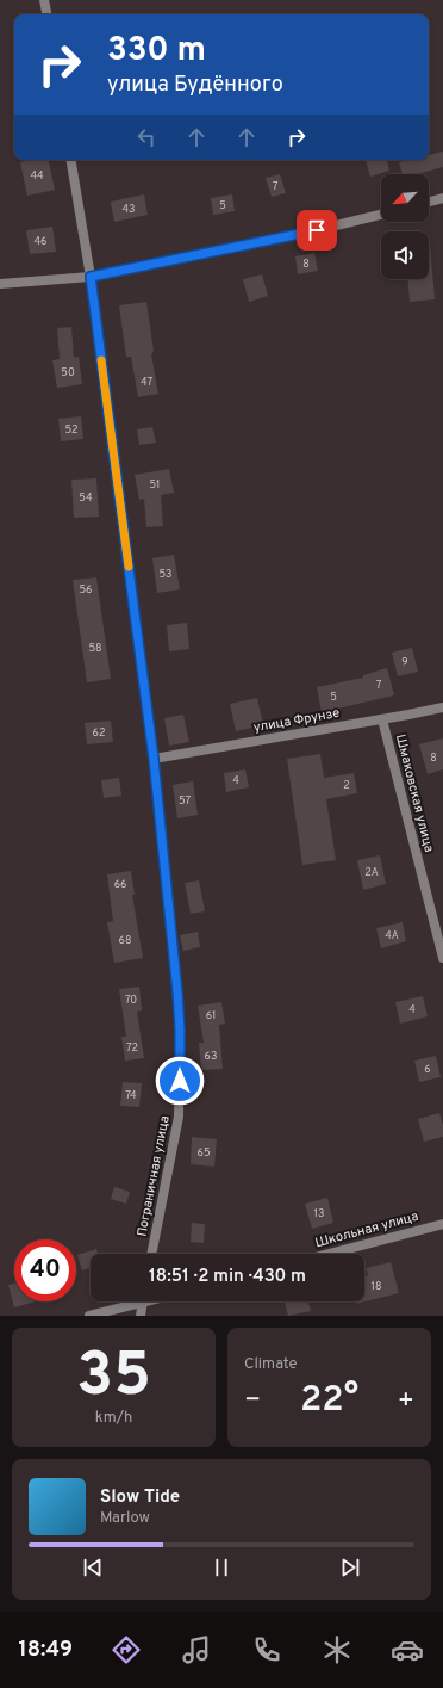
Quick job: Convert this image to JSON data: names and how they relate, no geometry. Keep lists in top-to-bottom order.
{
  "streets": {
    "street": [
      "улица Фрунзе",
      "Шмаковская улица",
      "Пограничная улица",
      "Школьная улица"
    ]
  },
  "crossings": [
    ["улица Фрунзе", "Шмаковская улица"],
    ["улица Фрунзе", "Пограничная улица"]
  ],
  "house_numbers": [
    "44",
    "7",
    "5",
    "43",
    "46",
    "8",
    "50",
    "47",
    "52",
    "51",
    "54",
    "53",
    "56",
    "58",
    "9",
    "7",
    "5",
    "62",
    "8",
    "4",
    "2",
    "57",
    "2А",
    "66",
    "4А",
    "68",
    "70",
    "4",
    "61",
    "72",
    "63",
    "6",
    "74",
    "65",
    "13",
    "18"
  ],
  "north": "bottom left",
  "page": {
    "turn": ["330 m", "улица Будённого"],
    "limit": "40",
    "trip": "18:51 · 2 min · 430 m",
    "tile": [
      ["35", "km/h"],
      "Climate"
    ],
    "heat": ["−", "22°", "+"],
    "song": ["Slow Tide", "Marlow"],
    "tabs": "18:49"
  }
}
